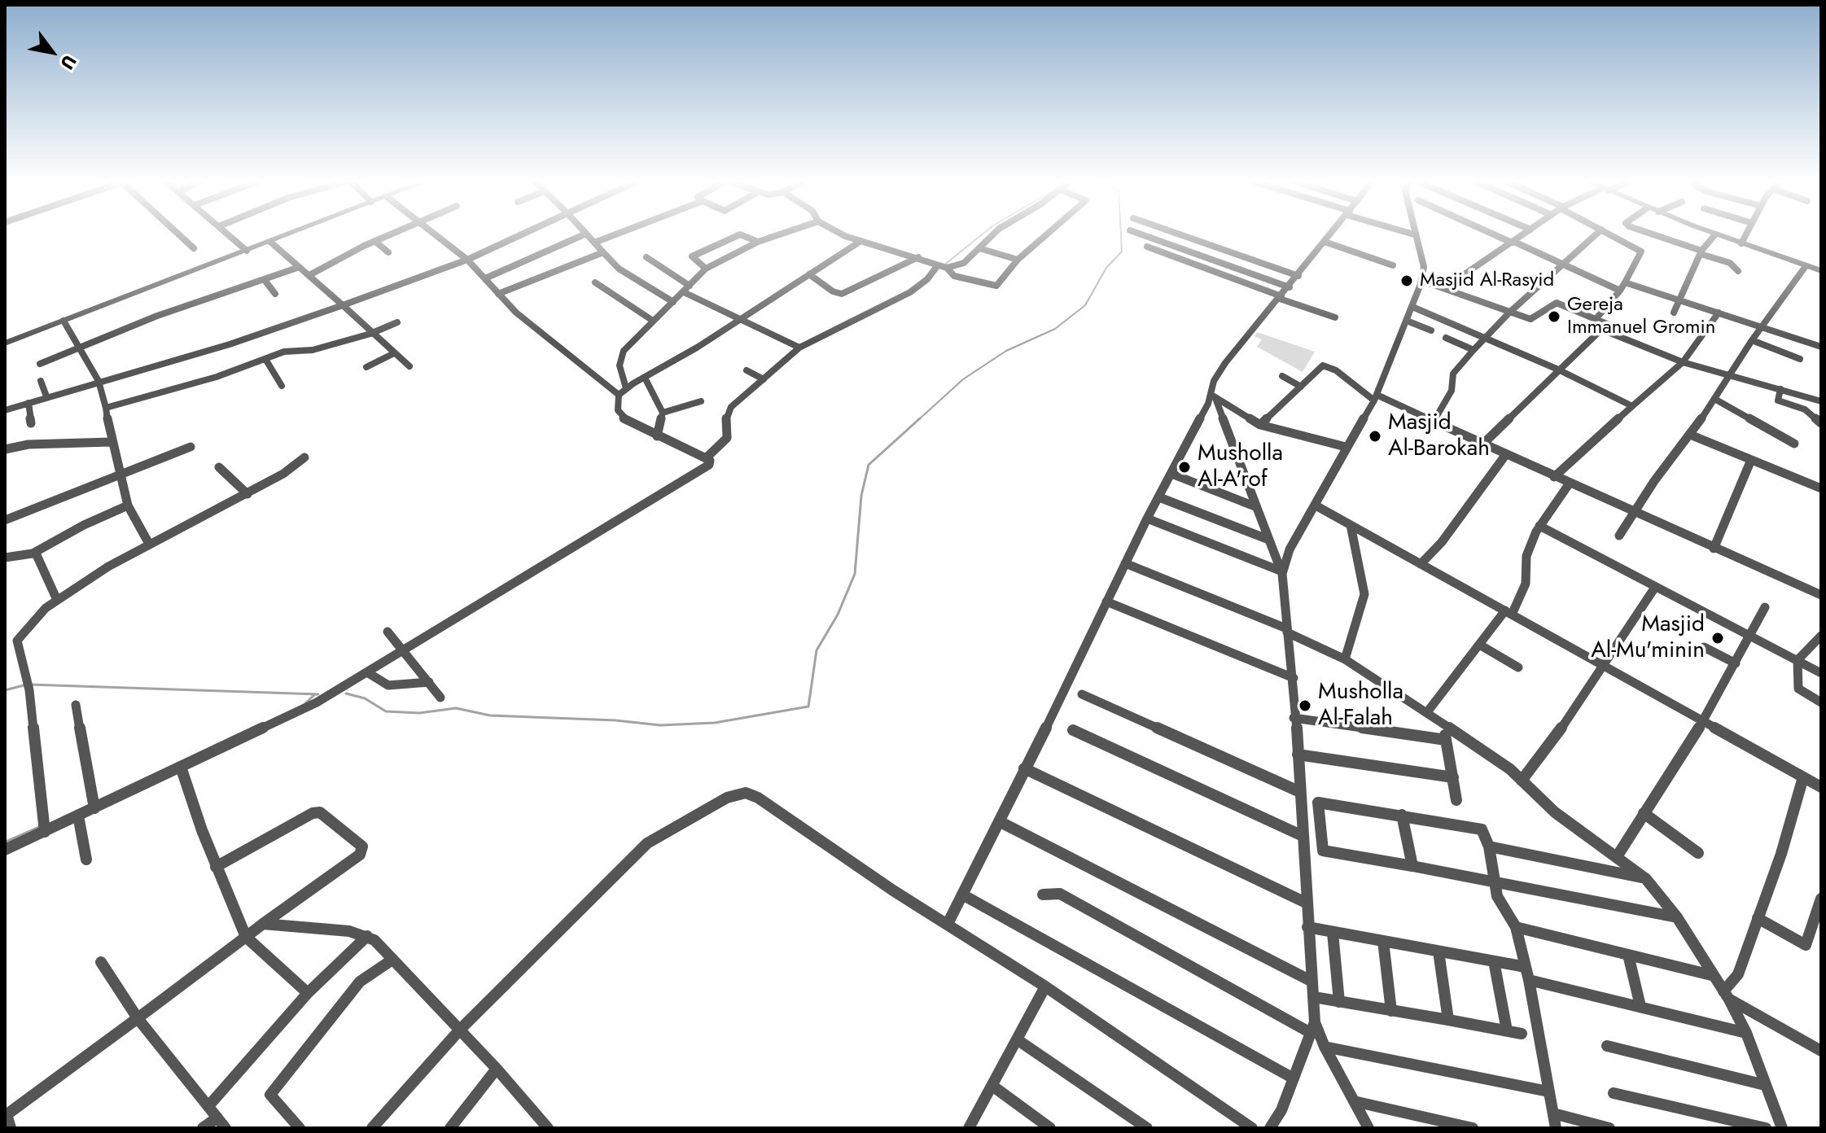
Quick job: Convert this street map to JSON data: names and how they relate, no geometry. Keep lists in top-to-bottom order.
{
  "places": [
    "Masjid Al-Rasyid",
    "Gereja Immanuel Gromin",
    "Masjid Al-Barokah",
    "Musholla Al-A'rof",
    "Masjid Al-Mu'minin",
    "Musholla Al-Falah"
  ],
  "north": "bottom right"
}
